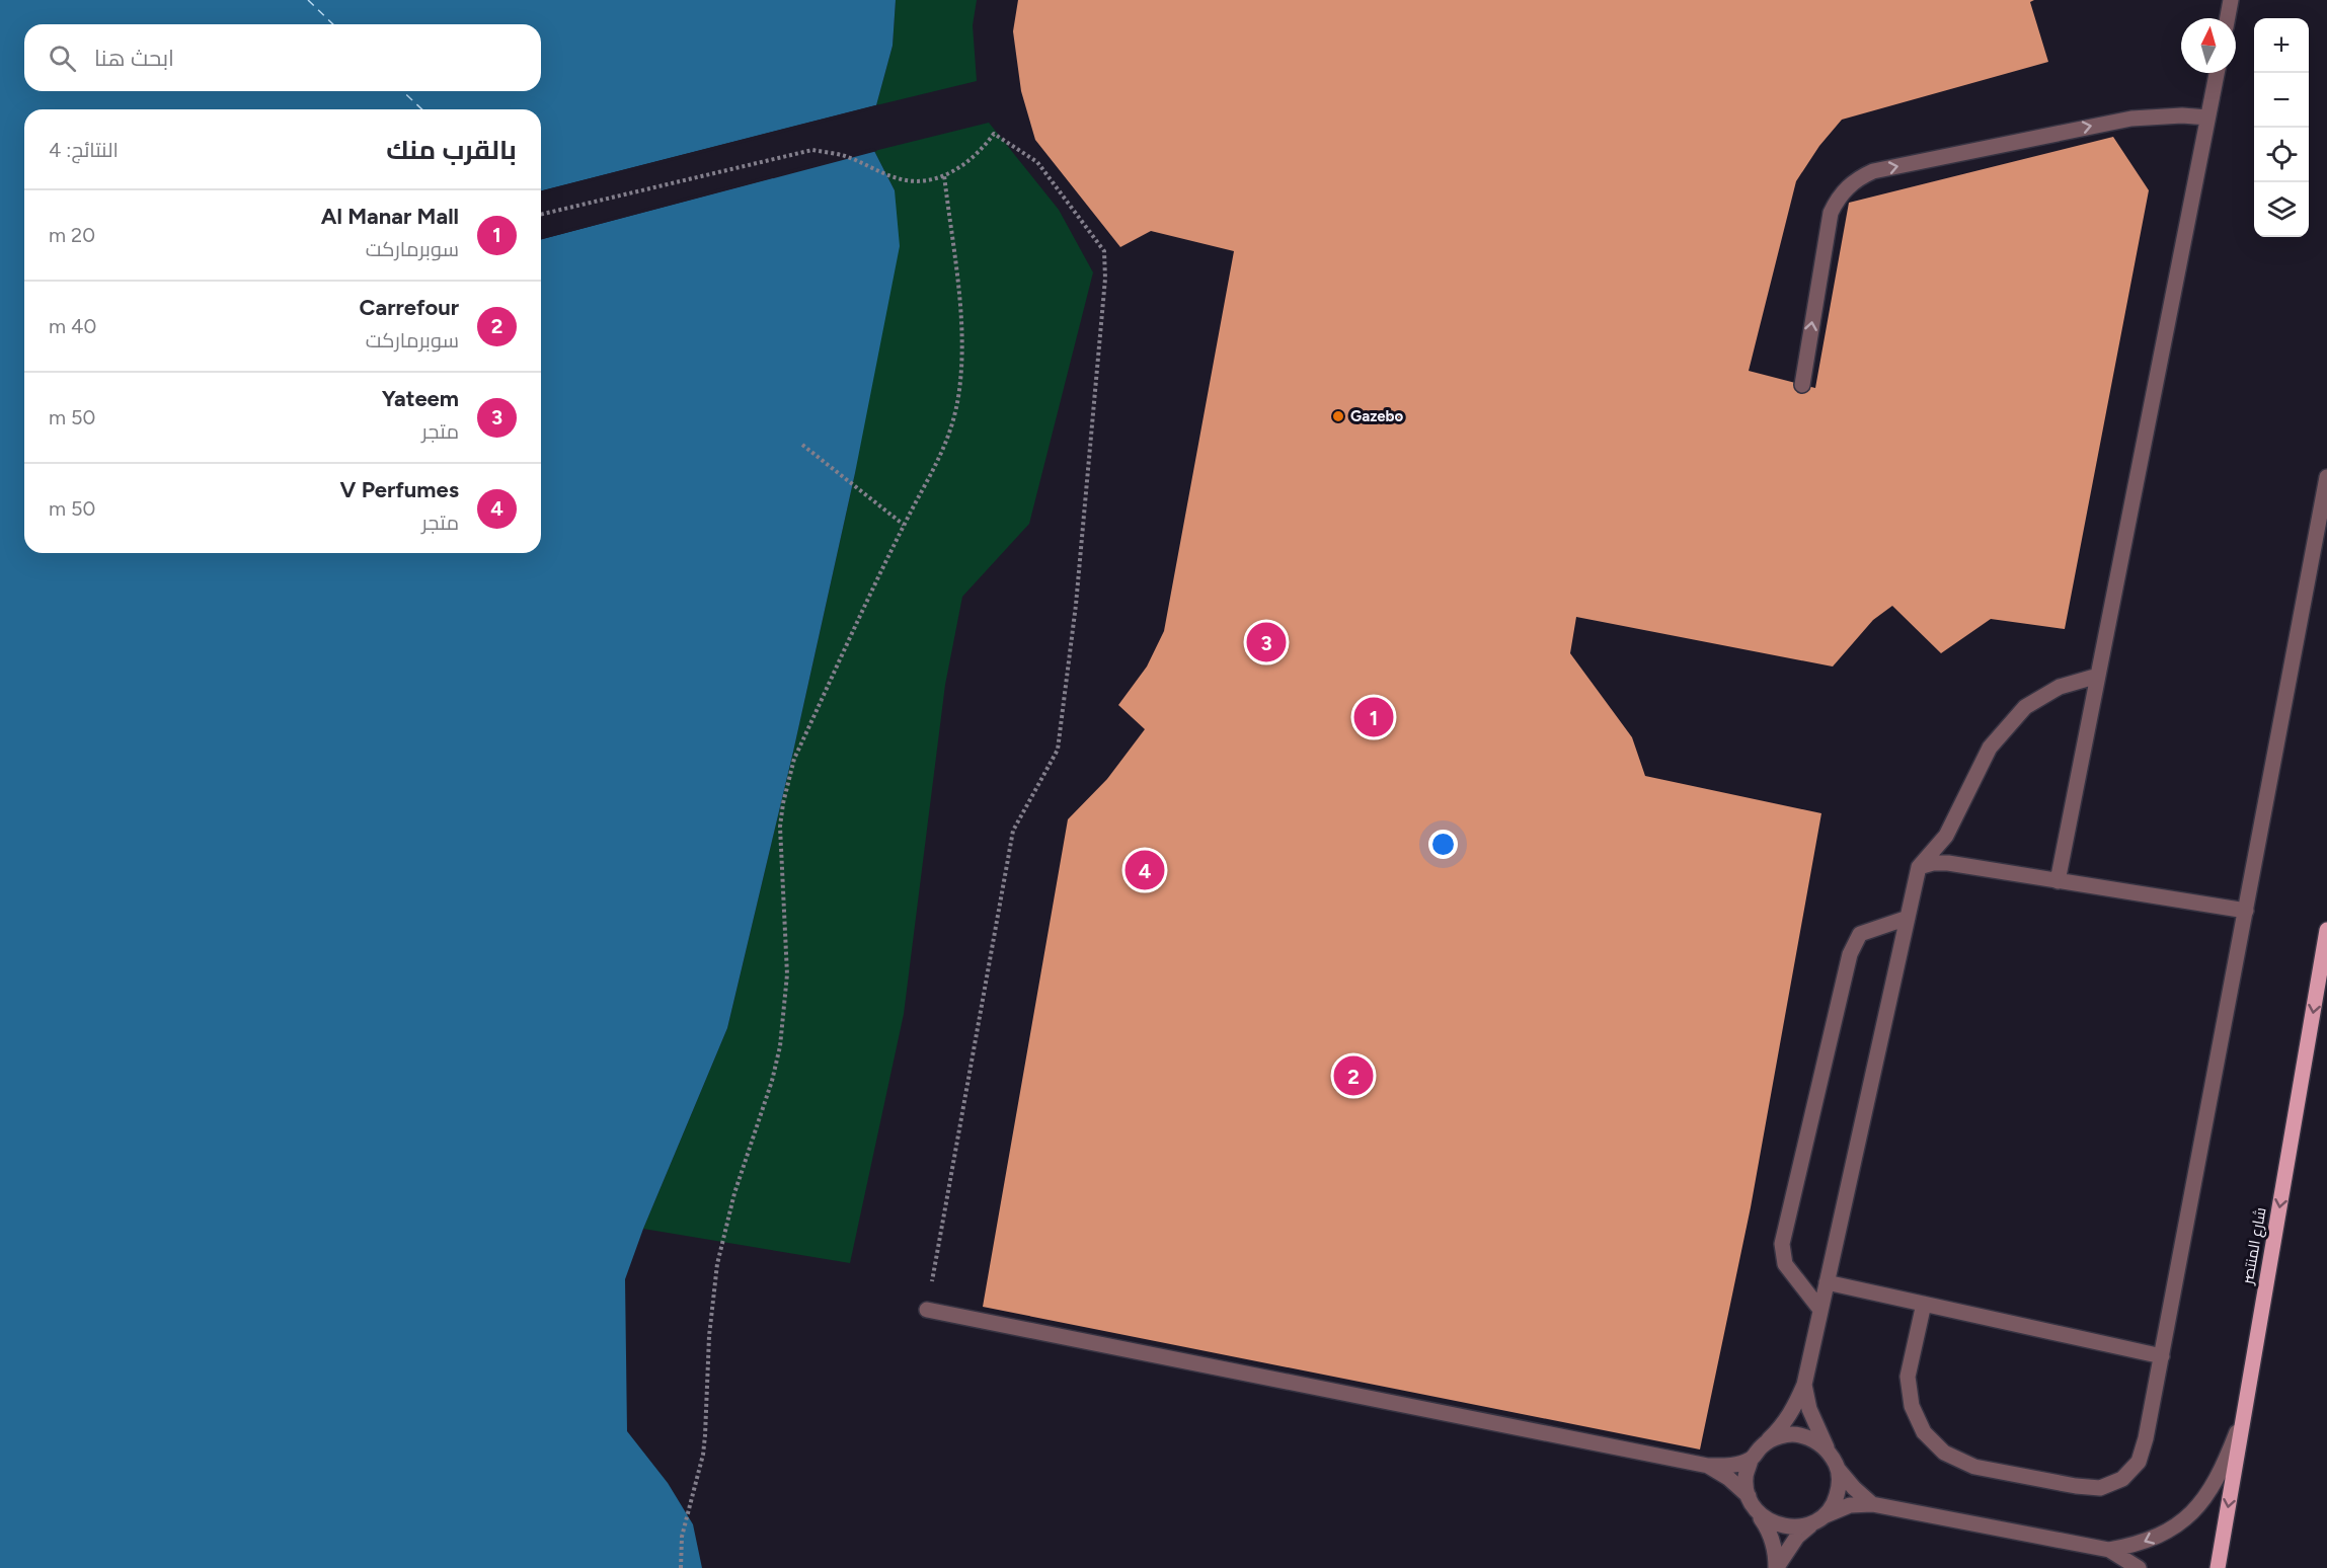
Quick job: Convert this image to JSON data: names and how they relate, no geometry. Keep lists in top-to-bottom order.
{
  "streets": {
    "main road": ["شارع المنتصر"]
  },
  "one_way": ["شارع المنتصر"],
  "places": ["Gazebo"],
  "north": "top",
  "page": {
    "map_buttons": ["+", "−"],
    "search": "ابحث هنا",
    "heading": ["بالقرب منك", "النتائج: 4"],
    "list": [
      {
        "mark": "1",
        "name": "Al Manar Mall",
        "note": "سوبرماركت",
        "value": "20 m"
      },
      {
        "mark": "2",
        "name": "Carrefour",
        "note": "سوبرماركت",
        "value": "40 m"
      },
      {
        "mark": "3",
        "name": "Yateem",
        "note": "متجر",
        "value": "50 m"
      },
      {
        "mark": "4",
        "name": "V Perfumes",
        "note": "متجر",
        "value": "50 m"
      }
    ],
    "pins": [
      "3",
      "1",
      "4",
      "2"
    ]
  }
}
